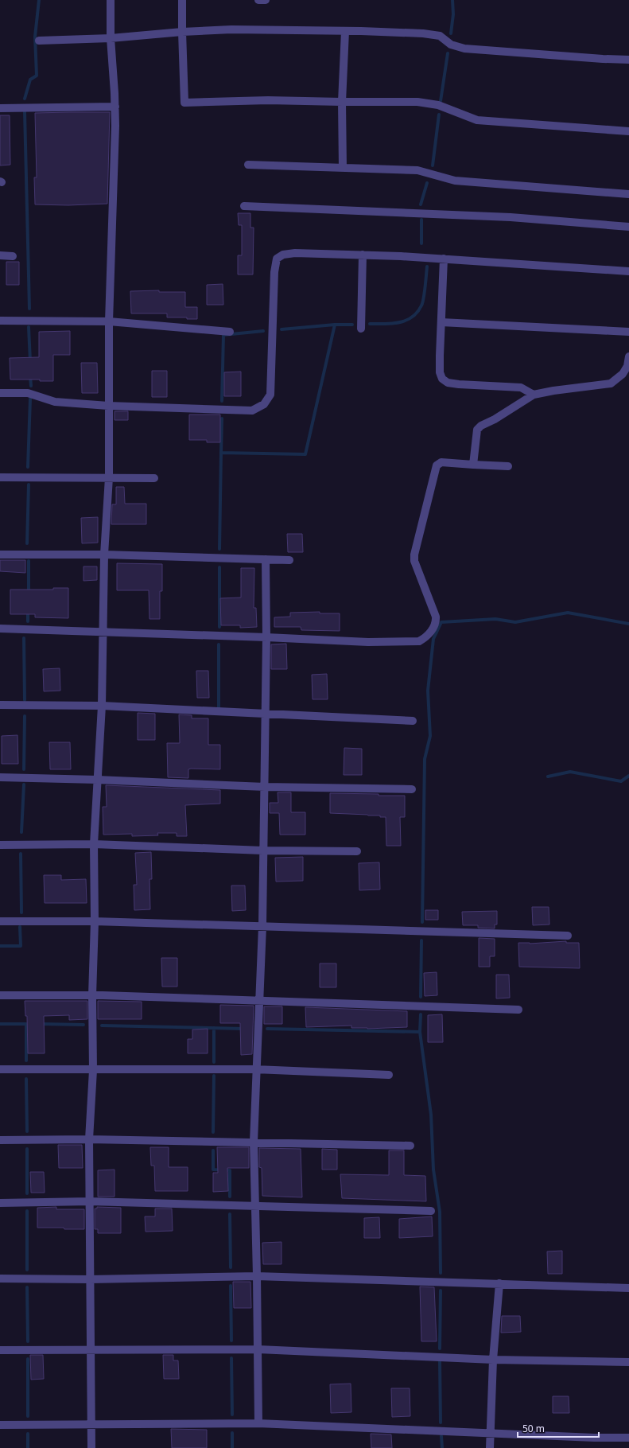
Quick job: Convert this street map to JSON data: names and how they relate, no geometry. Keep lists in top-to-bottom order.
{
  "scale_bar": "50 m"
}
